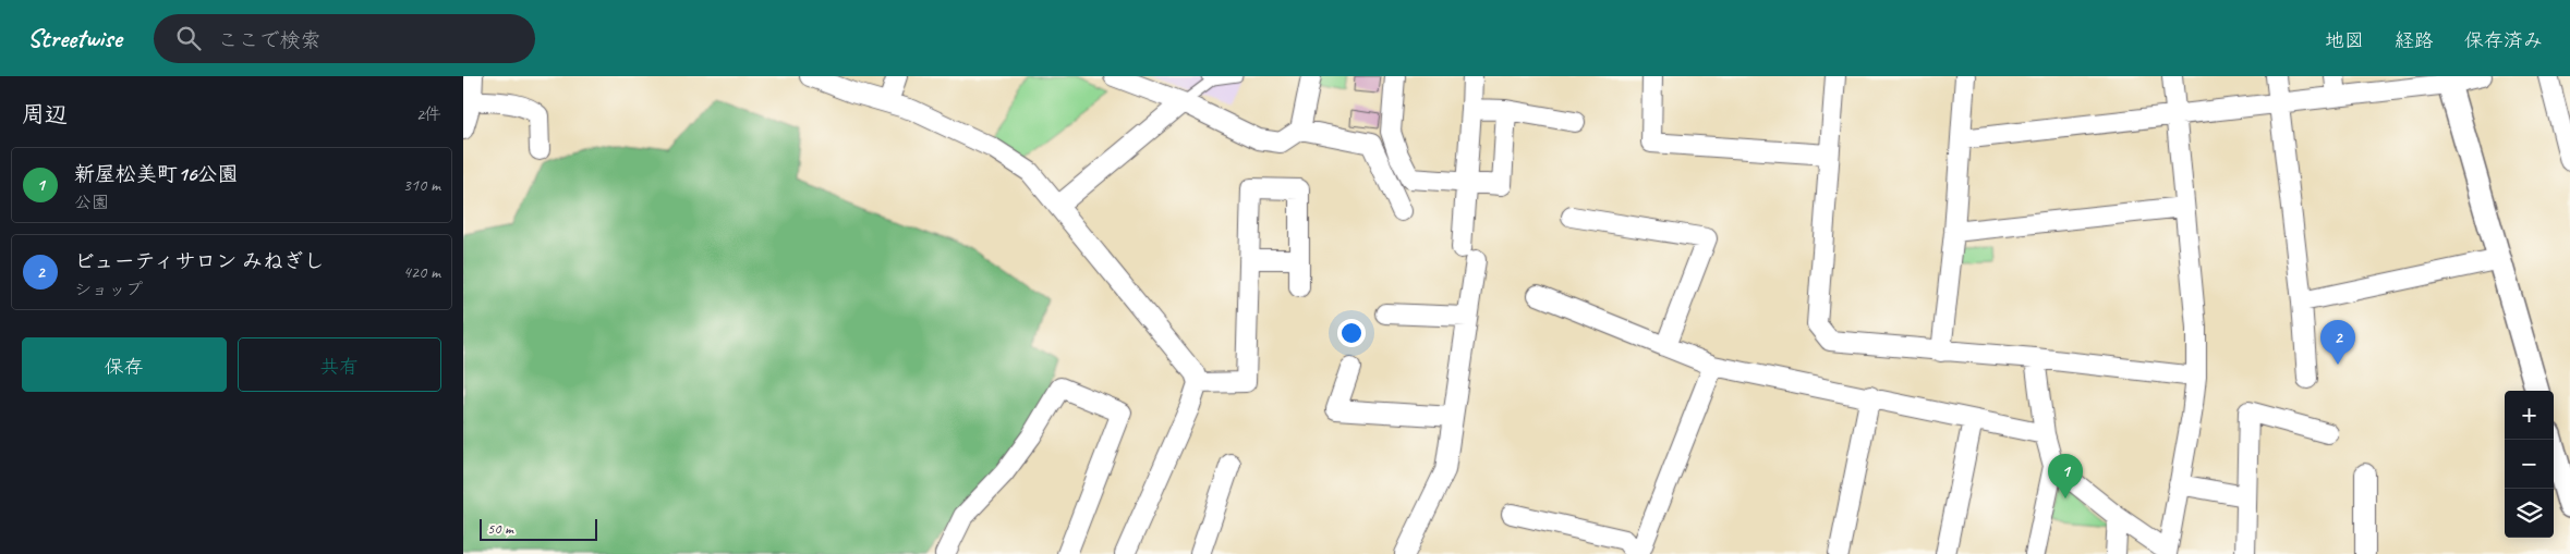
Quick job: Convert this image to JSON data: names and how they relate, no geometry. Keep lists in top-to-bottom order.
{
  "scale_bar": "50 m",
  "page": {
    "header": "Streetwise",
    "search": "ここで検索",
    "nav": ["地図", "経路", "保存済み"],
    "heading": ["周辺", "2件"],
    "list": [
      {
        "mark": "1",
        "name": "新屋松美町16公園",
        "note": "公園",
        "value": "310 m"
      },
      {
        "mark": "2",
        "name": "ビューティサロン みねぎし",
        "note": "ショップ",
        "value": "420 m"
      }
    ],
    "pins": ["2", "1"],
    "buttons": ["保存", "共有"],
    "map_buttons": ["+", "−"],
    "scale": "50 m"
  }
}
